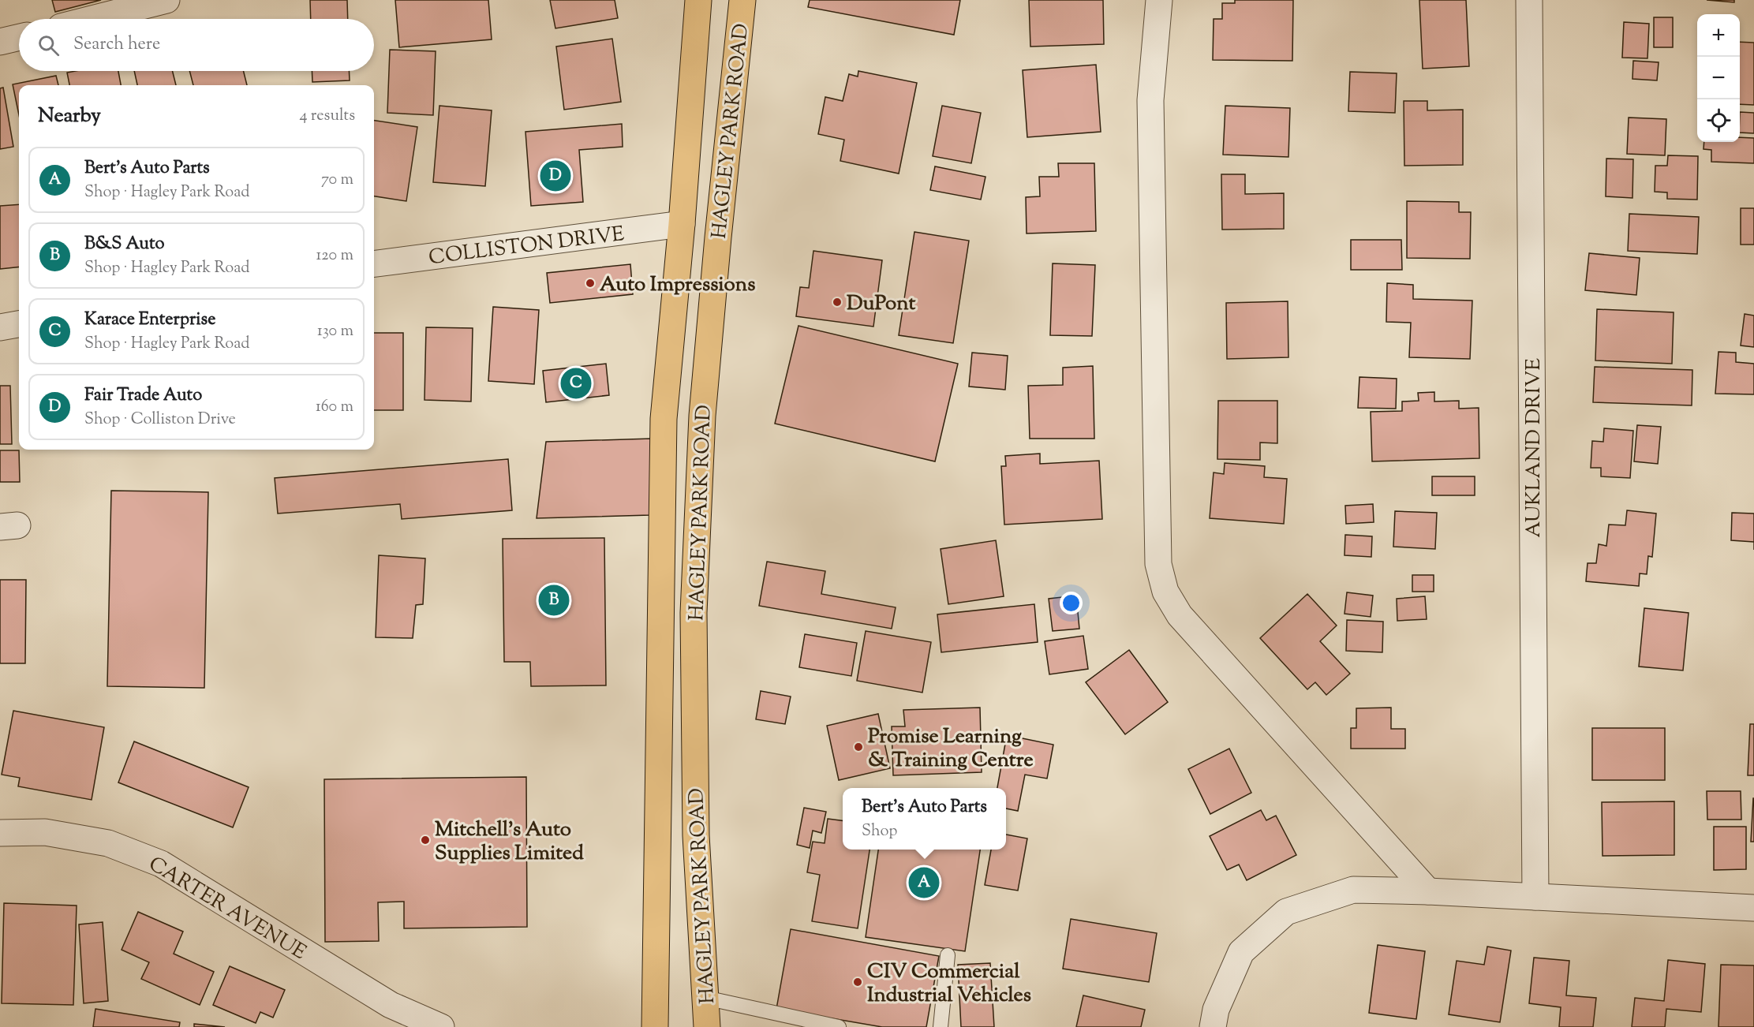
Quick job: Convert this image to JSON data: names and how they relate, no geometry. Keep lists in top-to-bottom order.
{
  "streets": {
    "main road": ["HAGLEY PARK ROAD"],
    "street": ["COLLISTON DRIVE", "AUKLAND DRIVE", "CARTER AVENUE"]
  },
  "crossings": [
    ["HAGLEY PARK ROAD", "COLLISTON DRIVE"]
  ],
  "places": [
    "Auto Impressions",
    "DuPont",
    "Promise Learning & Training Centre",
    "Mitchell's Auto Supplies Limited",
    "CIV Commercial Industrial Vehicles"
  ],
  "page": {
    "map_buttons": ["+", "−"],
    "search": "Search here",
    "heading": ["Nearby", "4 results"],
    "list": [
      {
        "mark": "A",
        "name": "Bert's Auto Parts",
        "note": "Shop · Hagley Park Road",
        "value": "70 m"
      },
      {
        "mark": "B",
        "name": "B&S Auto",
        "note": "Shop · Hagley Park Road",
        "value": "120 m"
      },
      {
        "mark": "C",
        "name": "Karace Enterprise",
        "note": "Shop · Hagley Park Road",
        "value": "130 m"
      },
      {
        "mark": "D",
        "name": "Fair Trade Auto",
        "note": "Shop · Colliston Drive",
        "value": "160 m"
      }
    ],
    "pins": [
      "D",
      "C",
      "B",
      "A"
    ],
    "popup": ["Bert's Auto Parts", "Shop"]
  }
}
